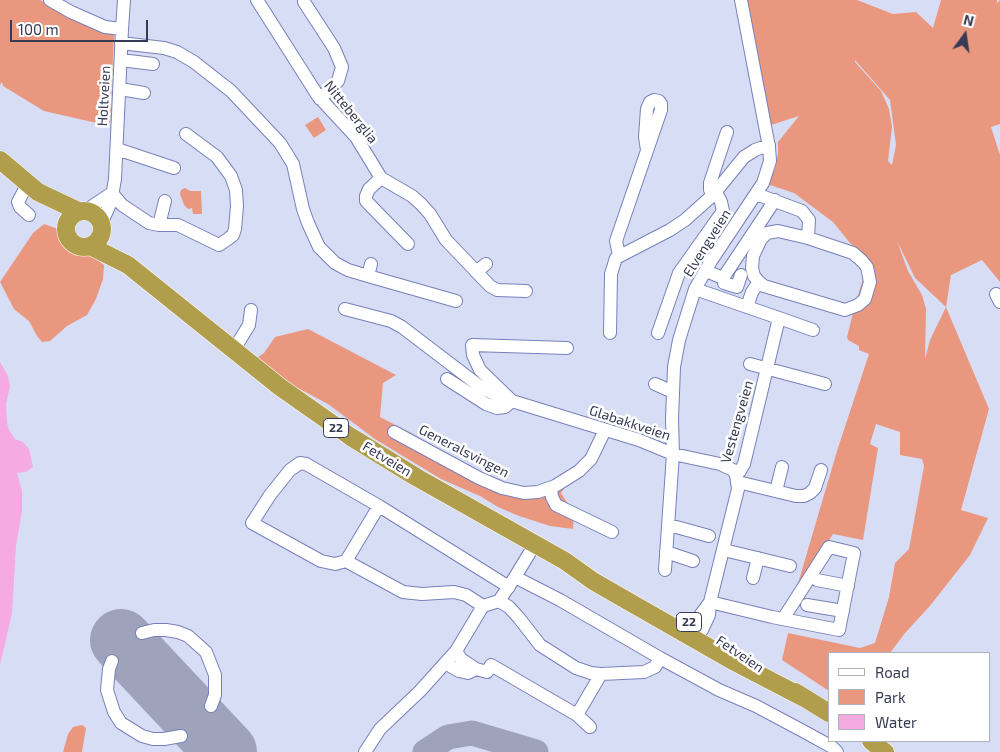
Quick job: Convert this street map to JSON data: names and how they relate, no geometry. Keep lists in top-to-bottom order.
{
  "streets": {
    "highway": ["22", "Fetveien"],
    "street": [
      "Holtveien",
      "Nitteberglia",
      "Elvengveien",
      "Vestengveien",
      "Glabakkveien",
      "Generalsvingen"
    ]
  },
  "crossings": [
    ["Holtveien", "22"],
    ["Holtveien", "Fetveien"],
    ["Elvengveien", "Glabakkveien"],
    ["Vestengveien", "Glabakkveien"],
    ["Vestengveien", "Fetveien"],
    ["Glabakkveien", "Generalsvingen"],
    ["22", "Fetveien"]
  ],
  "legend": ["Road", "Park", "Water"],
  "scale_bar": "100 m",
  "north": "top"
}
